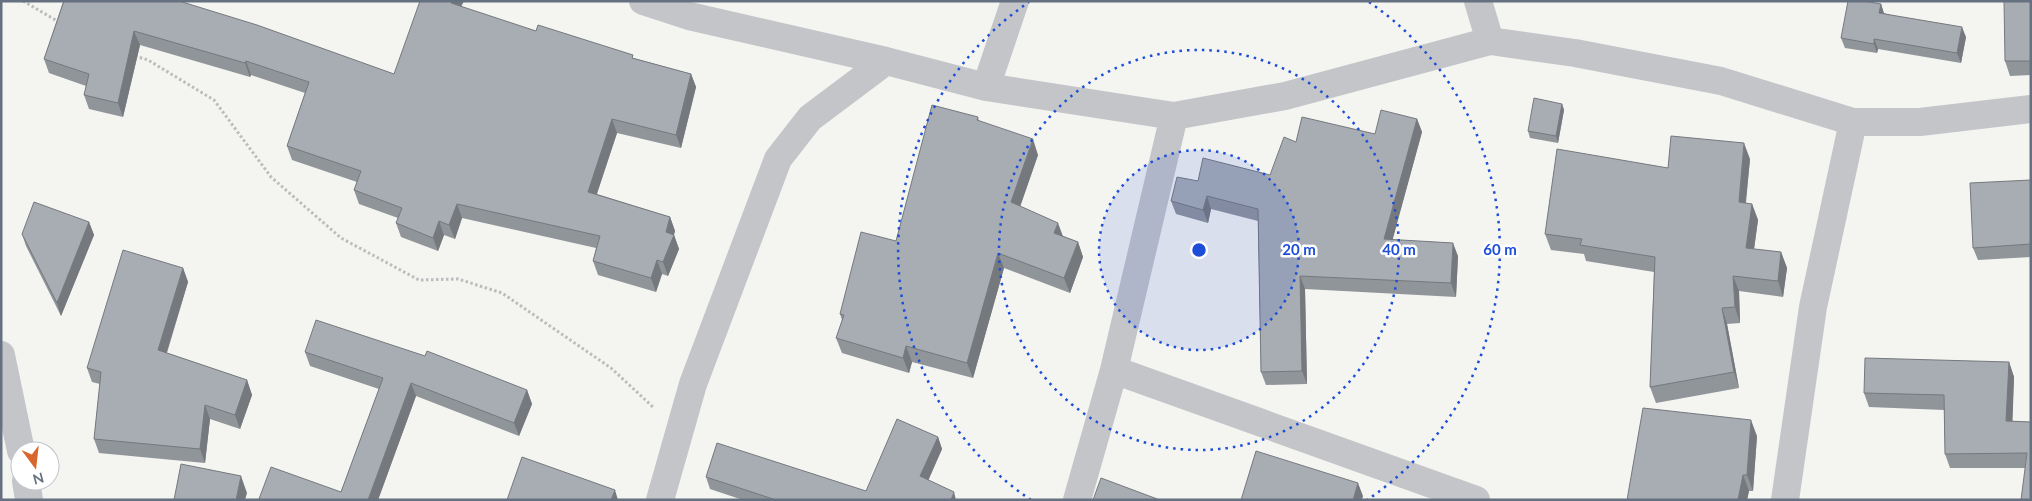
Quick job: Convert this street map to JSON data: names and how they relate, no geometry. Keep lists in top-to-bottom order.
{
  "north": "bottom",
  "rings": ["20 m", "40 m", "60 m"]
}
